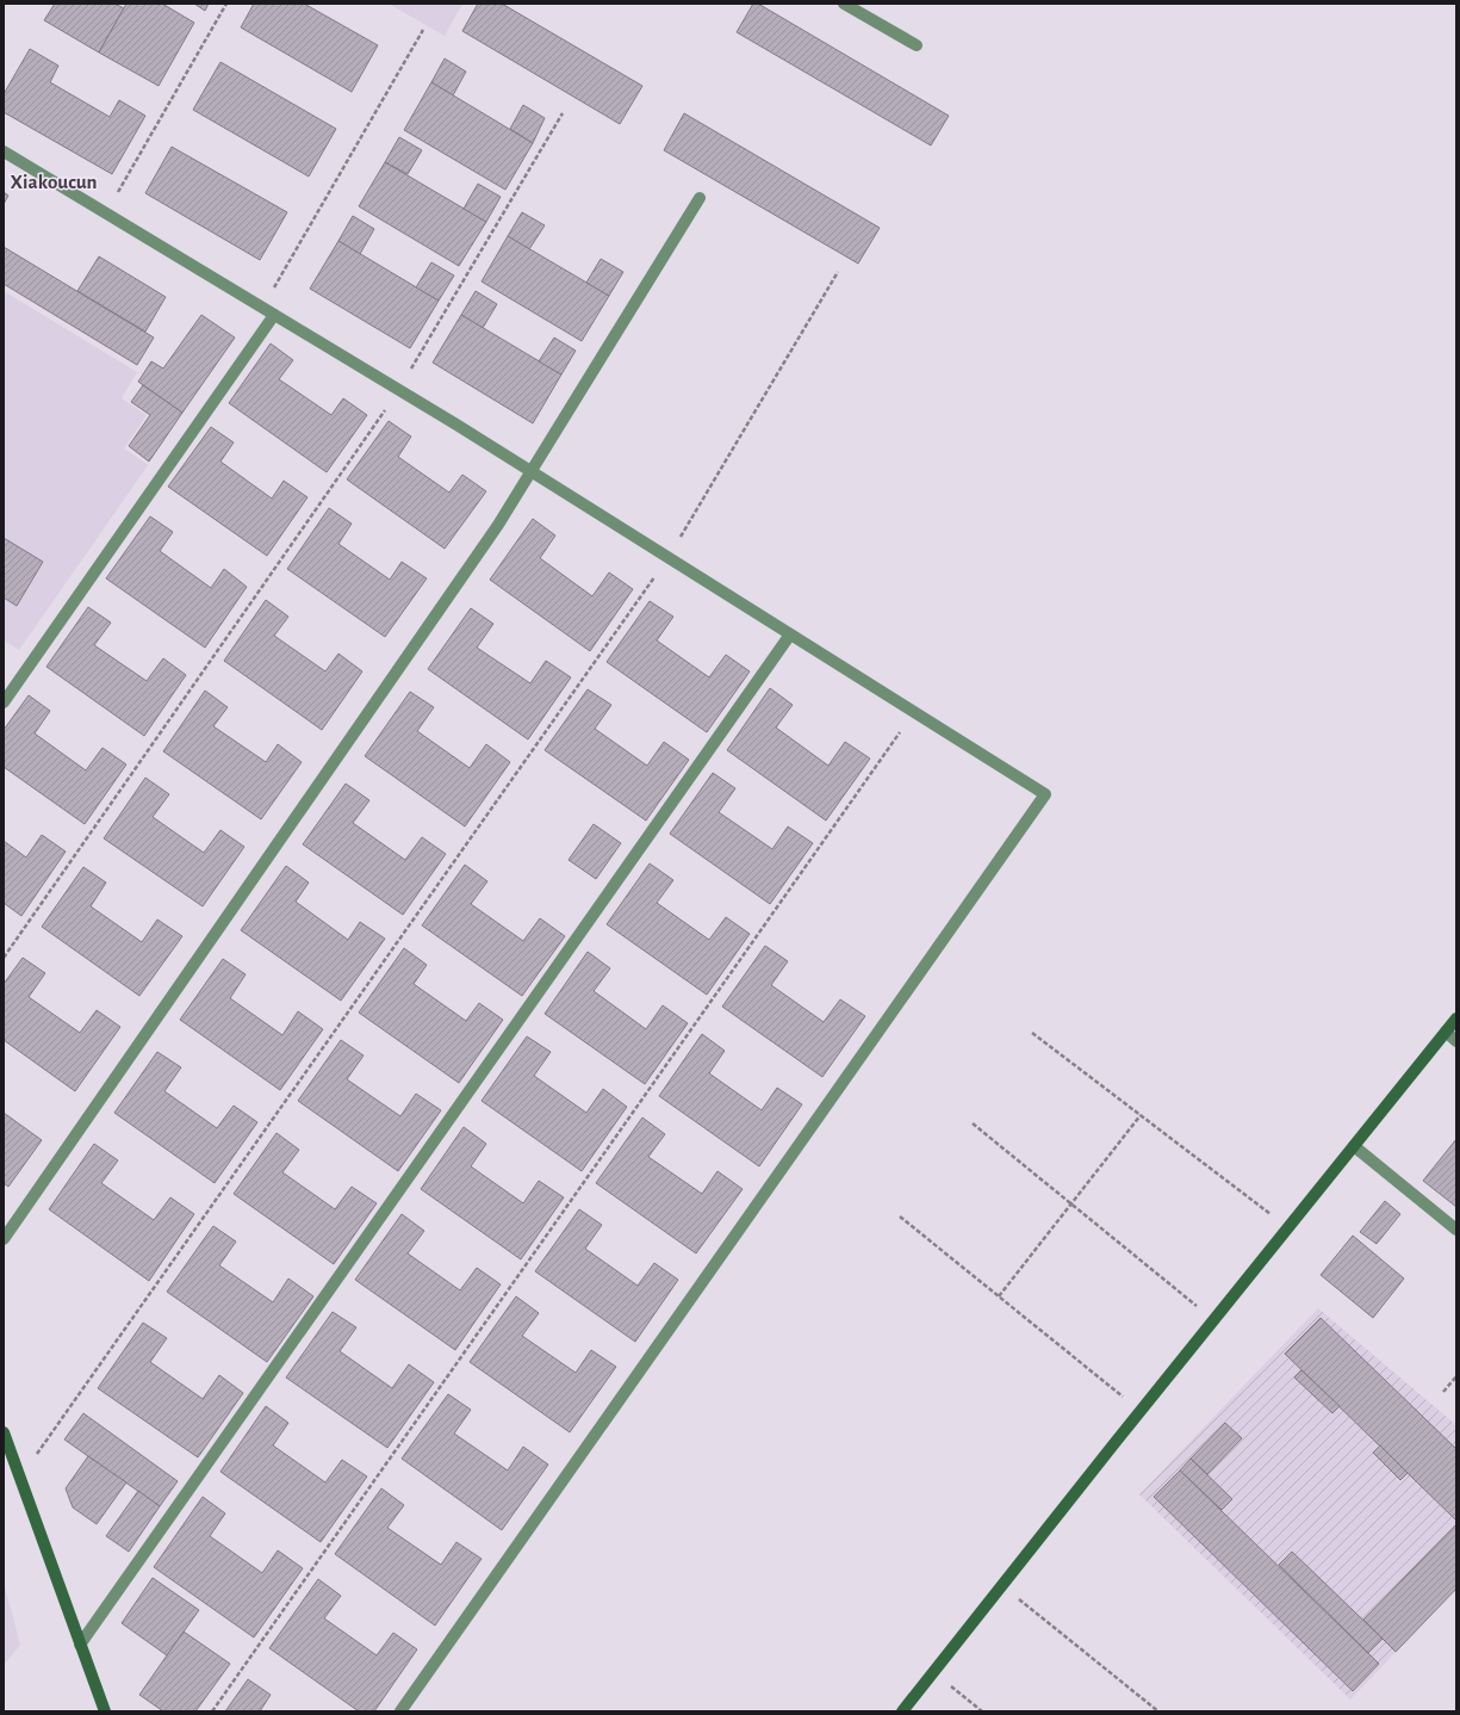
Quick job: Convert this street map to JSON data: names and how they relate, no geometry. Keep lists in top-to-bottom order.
{
  "districts": ["Xiakoucun"]
}
